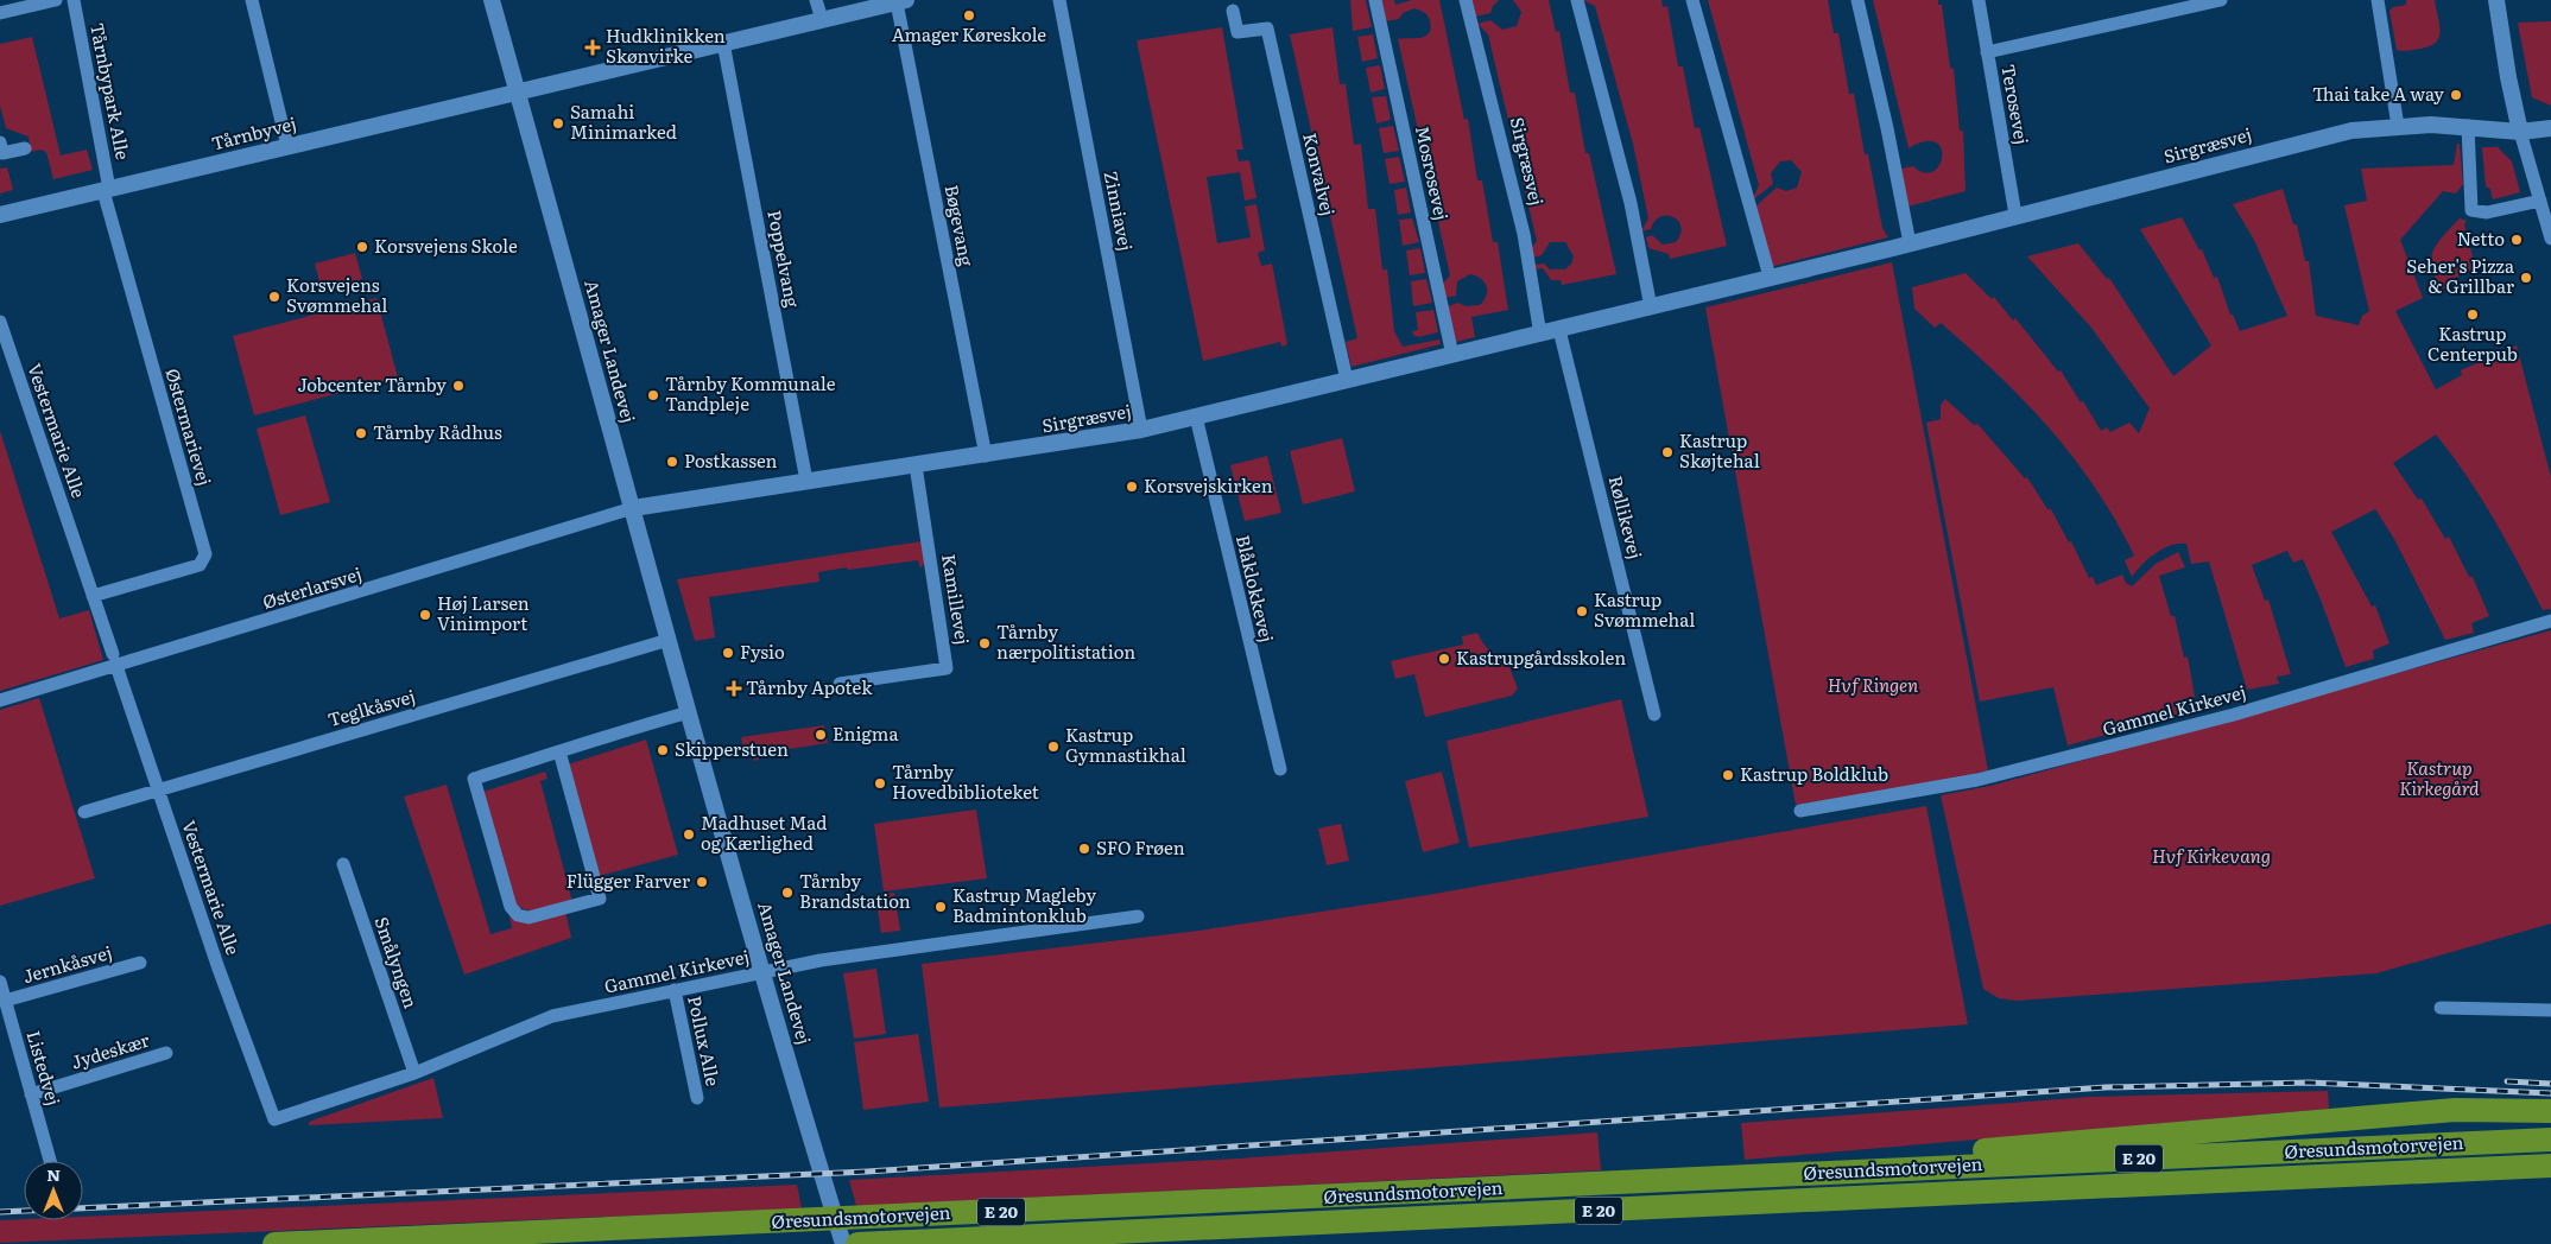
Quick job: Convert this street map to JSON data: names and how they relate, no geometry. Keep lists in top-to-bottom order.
{
  "streets": {
    "highway": ["Øresundsmotorvejen", "E 20"],
    "street": [
      "Tårnbypark Alle",
      "Terosevej",
      "Tårnbyvej",
      "Sirgræsvej",
      "Mosrosevej",
      "Konvalvej",
      "Zinniavej",
      "Bøgevang",
      "Poppelvang",
      "Amager Landevej",
      "Østermarievej",
      "Vestermarie Alle",
      "Røllikevej",
      "Østerlarsvej",
      "Blåklokkevej",
      "Kamillevej",
      "Teglkåsvej",
      "Gammel Kirkevej",
      "Smålyngen",
      "Jernkåsvej",
      "Pollux Alle",
      "Jydeskær",
      "Listedvej"
    ]
  },
  "crossings": [
    ["Tårnbypark Alle", "Tårnbyvej"],
    ["Tårnbypark Alle", "Østermarievej"],
    ["Terosevej", "Sirgræsvej"],
    ["Tårnbyvej", "Bøgevang"],
    ["Tårnbyvej", "Poppelvang"],
    ["Tårnbyvej", "Amager Landevej"],
    ["Tårnbyvej", "Østermarievej"],
    ["Sirgræsvej", "Mosrosevej"],
    ["Sirgræsvej", "Konvalvej"],
    ["Sirgræsvej", "Zinniavej"],
    ["Sirgræsvej", "Bøgevang"],
    ["Sirgræsvej", "Poppelvang"],
    ["Sirgræsvej", "Amager Landevej"],
    ["Sirgræsvej", "Røllikevej"],
    ["Sirgræsvej", "Østerlarsvej"],
    ["Sirgræsvej", "Blåklokkevej"],
    ["Sirgræsvej", "Kamillevej"],
    ["Amager Landevej", "Østerlarsvej"],
    ["Amager Landevej", "Teglkåsvej"],
    ["Amager Landevej", "Gammel Kirkevej"],
    ["Østermarievej", "Vestermarie Alle"],
    ["Vestermarie Alle", "Østerlarsvej"],
    ["Vestermarie Alle", "Teglkåsvej"],
    ["Vestermarie Alle", "Gammel Kirkevej"],
    ["Gammel Kirkevej", "Smålyngen"],
    ["Gammel Kirkevej", "Pollux Alle"],
    ["Jernkåsvej", "Listedvej"],
    ["Jydeskær", "Listedvej"]
  ],
  "parks": ["Hvf Ringen", "Kastrup Kirkegård", "Hvf Kirkevang"],
  "places": {
    "other": [
      "Amager Køreskole",
      "Thai take A way",
      "Samahi Minimarked",
      "Netto",
      "Korsvejens Skole",
      "Seher's Pizza & Grillbar",
      "Korsvejens Svømmehal",
      "Kastrup Centerpub",
      "Jobcenter Tårnby",
      "Tårnby Kommunale Tandpleje",
      "Tårnby Rådhus",
      "Kastrup Skøjtehal",
      "Postkassen",
      "Korsvejskirken",
      "Kastrup Svømmehal",
      "Høj Larsen Vinimport",
      "Tårnby nærpolitistation",
      "Fysio",
      "Kastrupgårdsskolen",
      "Enigma",
      "Kastrup Gymnastikhal",
      "Skipperstuen",
      "Kastrup Boldklub",
      "Tårnby Hovedbiblioteket",
      "Madhuset Mad og Kærlighed",
      "SFO Frøen",
      "Flügger Farver",
      "Tårnby Brandstation",
      "Kastrup Magleby Badmintonklub"
    ],
    "health": ["Hudklinikken Skønvirke", "Tårnby Apotek"]
  },
  "north": "top"
}
